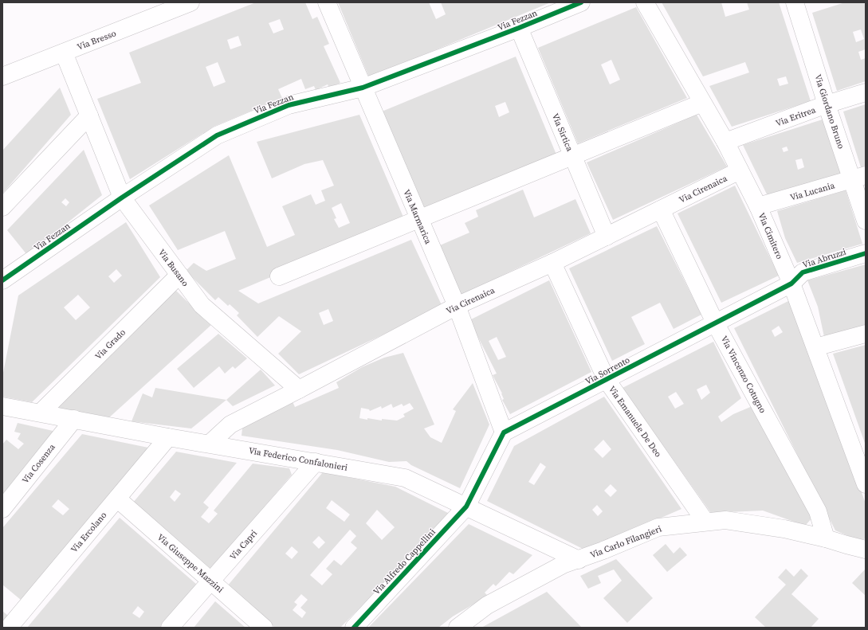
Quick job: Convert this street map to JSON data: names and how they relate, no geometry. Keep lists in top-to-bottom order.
{
  "streets": {
    "street": [
      "Via Fezzan",
      "Via Bresso",
      "Via Giordano Bruno",
      "Via Eritrea",
      "Via Sirtica",
      "Via Cirenaica",
      "Via Lucania",
      "Via Marmarica",
      "Via Cimitero",
      "Via Abruzzi",
      "Via Busano",
      "Via Grado",
      "Via Sorrento",
      "Via Vincenzo Cotugno",
      "Via Emanuele De Deo",
      "Via Federico Confalonieri",
      "Via Cosenza",
      "Via Ercolano",
      "Via Carlo Filangieri",
      "Via Capri",
      "Via Alfredo Cappellini",
      "Via Giuseppe Mazzini"
    ]
  },
  "crossings": [
    ["Via Fezzan", "Via Sirtica"],
    ["Via Fezzan", "Via Marmarica"],
    ["Via Fezzan", "Via Busano"],
    ["Via Bresso", "Via Busano"],
    ["Via Giordano Bruno", "Via Eritrea"],
    ["Via Giordano Bruno", "Via Lucania"],
    ["Via Eritrea", "Via Cimitero"],
    ["Via Sirtica", "Via Cirenaica"],
    ["Via Cirenaica", "Via Marmarica"],
    ["Via Cirenaica", "Via Cimitero"],
    ["Via Cirenaica", "Via Busano"],
    ["Via Cirenaica", "Via Vincenzo Cotugno"],
    ["Via Cirenaica", "Via Emanuele De Deo"],
    ["Via Cirenaica", "Via Federico Confalonieri"],
    ["Via Lucania", "Via Cimitero"],
    ["Via Marmarica", "Via Sorrento"],
    ["Via Cimitero", "Via Abruzzi"],
    ["Via Cimitero", "Via Sorrento"],
    ["Via Abruzzi", "Via Sorrento"],
    ["Via Busano", "Via Grado"],
    ["Via Grado", "Via Federico Confalonieri"],
    ["Via Sorrento", "Via Vincenzo Cotugno"],
    ["Via Sorrento", "Via Emanuele De Deo"],
    ["Via Vincenzo Cotugno", "Via Carlo Filangieri"],
    ["Via Emanuele De Deo", "Via Carlo Filangieri"],
    ["Via Federico Confalonieri", "Via Cosenza"],
    ["Via Federico Confalonieri", "Via Ercolano"],
    ["Via Federico Confalonieri", "Via Carlo Filangieri"],
    ["Via Federico Confalonieri", "Via Capri"],
    ["Via Federico Confalonieri", "Via Alfredo Cappellini"],
    ["Via Ercolano", "Via Giuseppe Mazzini"],
    ["Via Capri", "Via Giuseppe Mazzini"]
  ]
}
